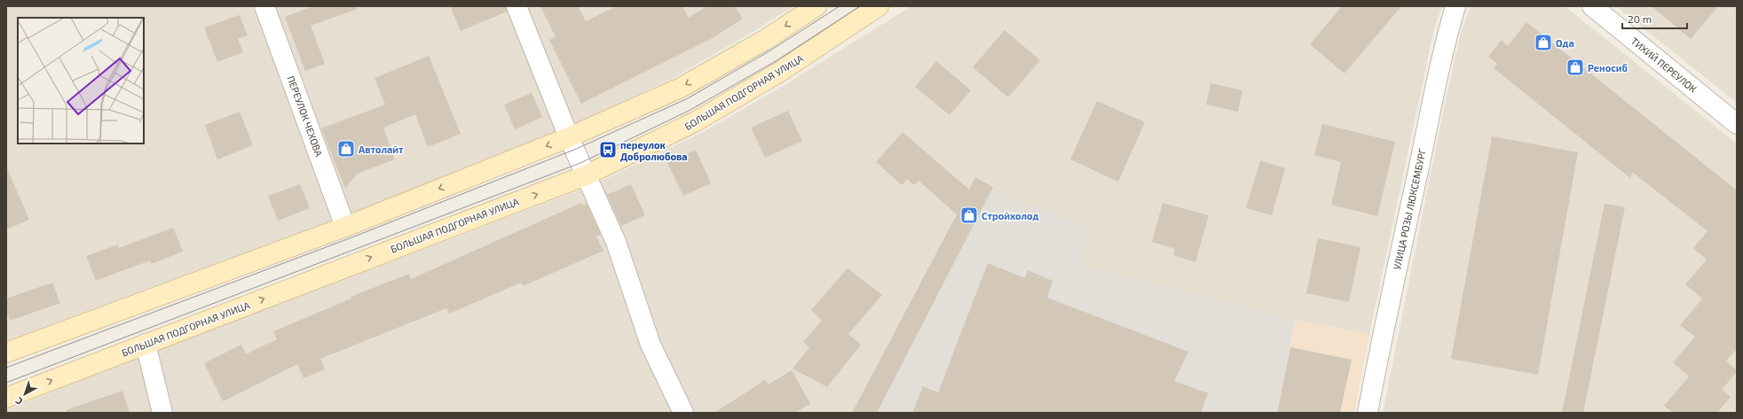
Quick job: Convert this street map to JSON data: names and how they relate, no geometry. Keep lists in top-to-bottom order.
{
  "streets": {
    "main road": ["БОЛЬШАЯ ПОДГОРНАЯ УЛИЦА"],
    "street": ["ТИХИЙ ПЕРЕУЛОК", "ПЕРЕУЛОК ЧЕХОВА", "УЛИЦА РОЗЫ ЛЮКСЕМБУРГ"]
  },
  "places": {
    "shop": [
      "Ода",
      "Реносиб",
      "Автолайт",
      "Стройхолод"
    ],
    "bus stop": ["переулок Добролюбова"]
  },
  "scale_bar": "20 m",
  "north": "bottom left"
}
